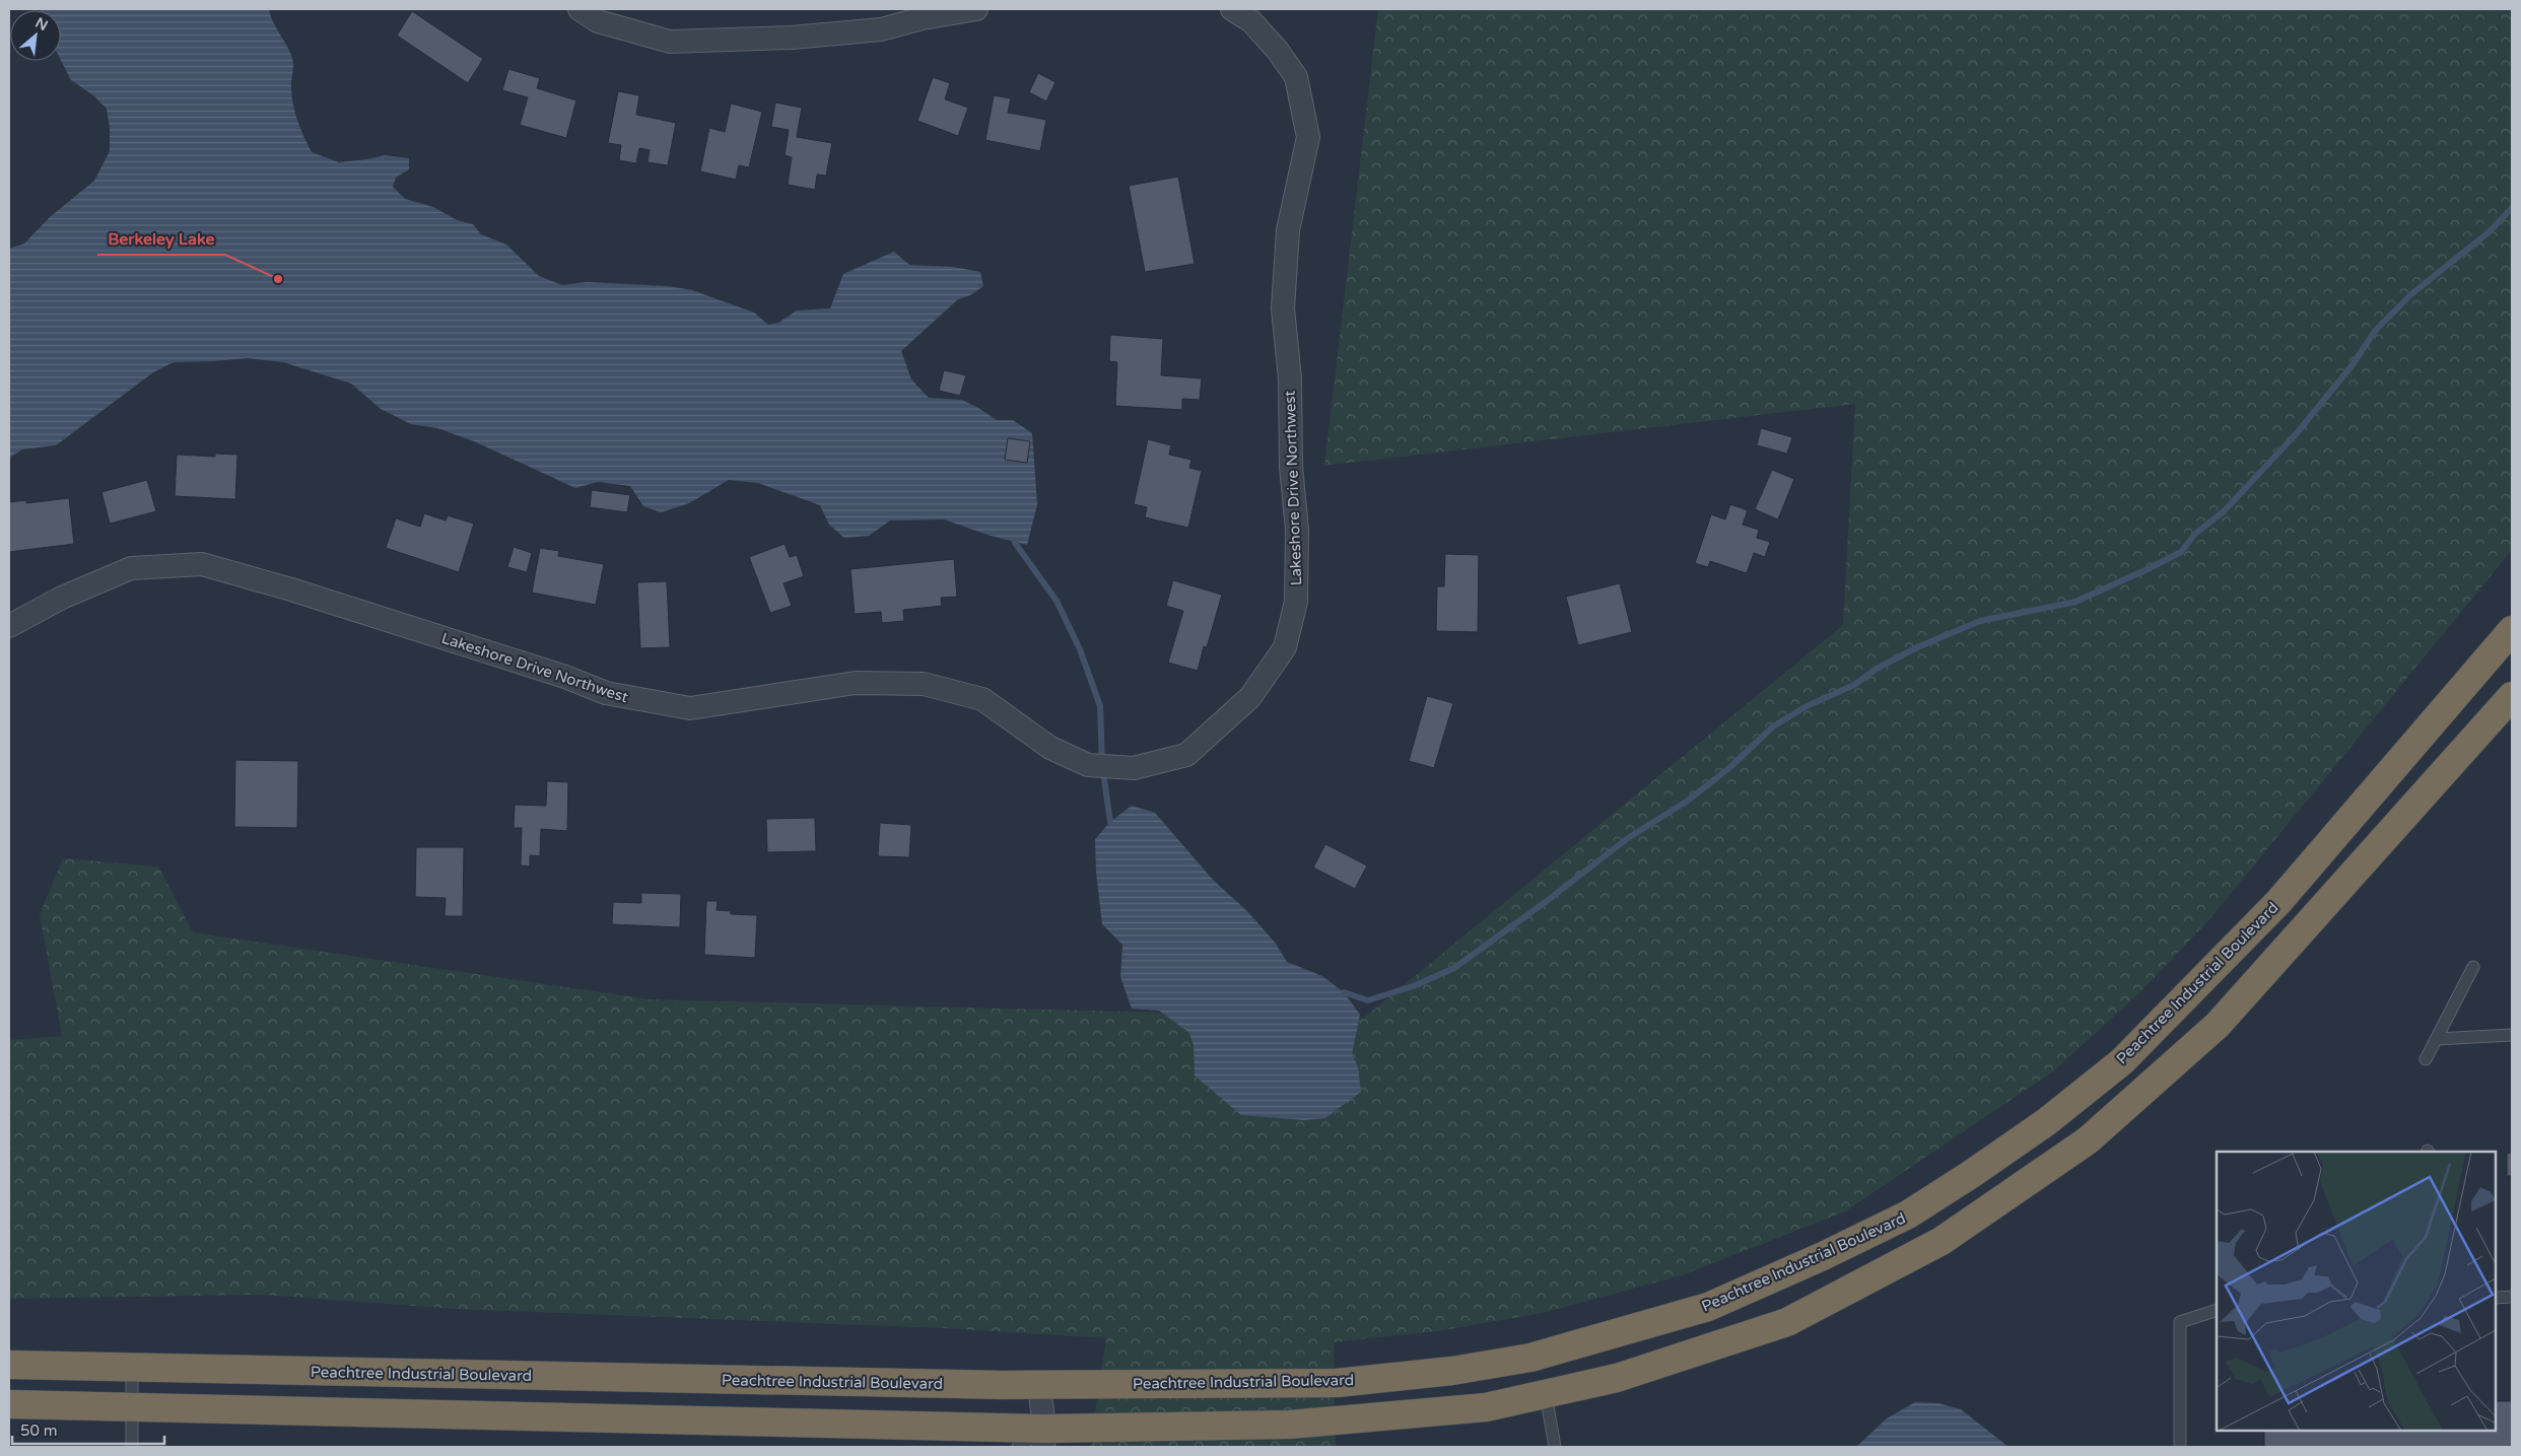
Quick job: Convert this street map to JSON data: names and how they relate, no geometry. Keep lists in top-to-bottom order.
{
  "streets": {
    "highway": ["Peachtree Industrial Boulevard"],
    "street": ["Lakeshore Drive Northwest"]
  },
  "places": ["Berkeley Lake"],
  "scale_bar": "50 m",
  "north": "top right"
}
